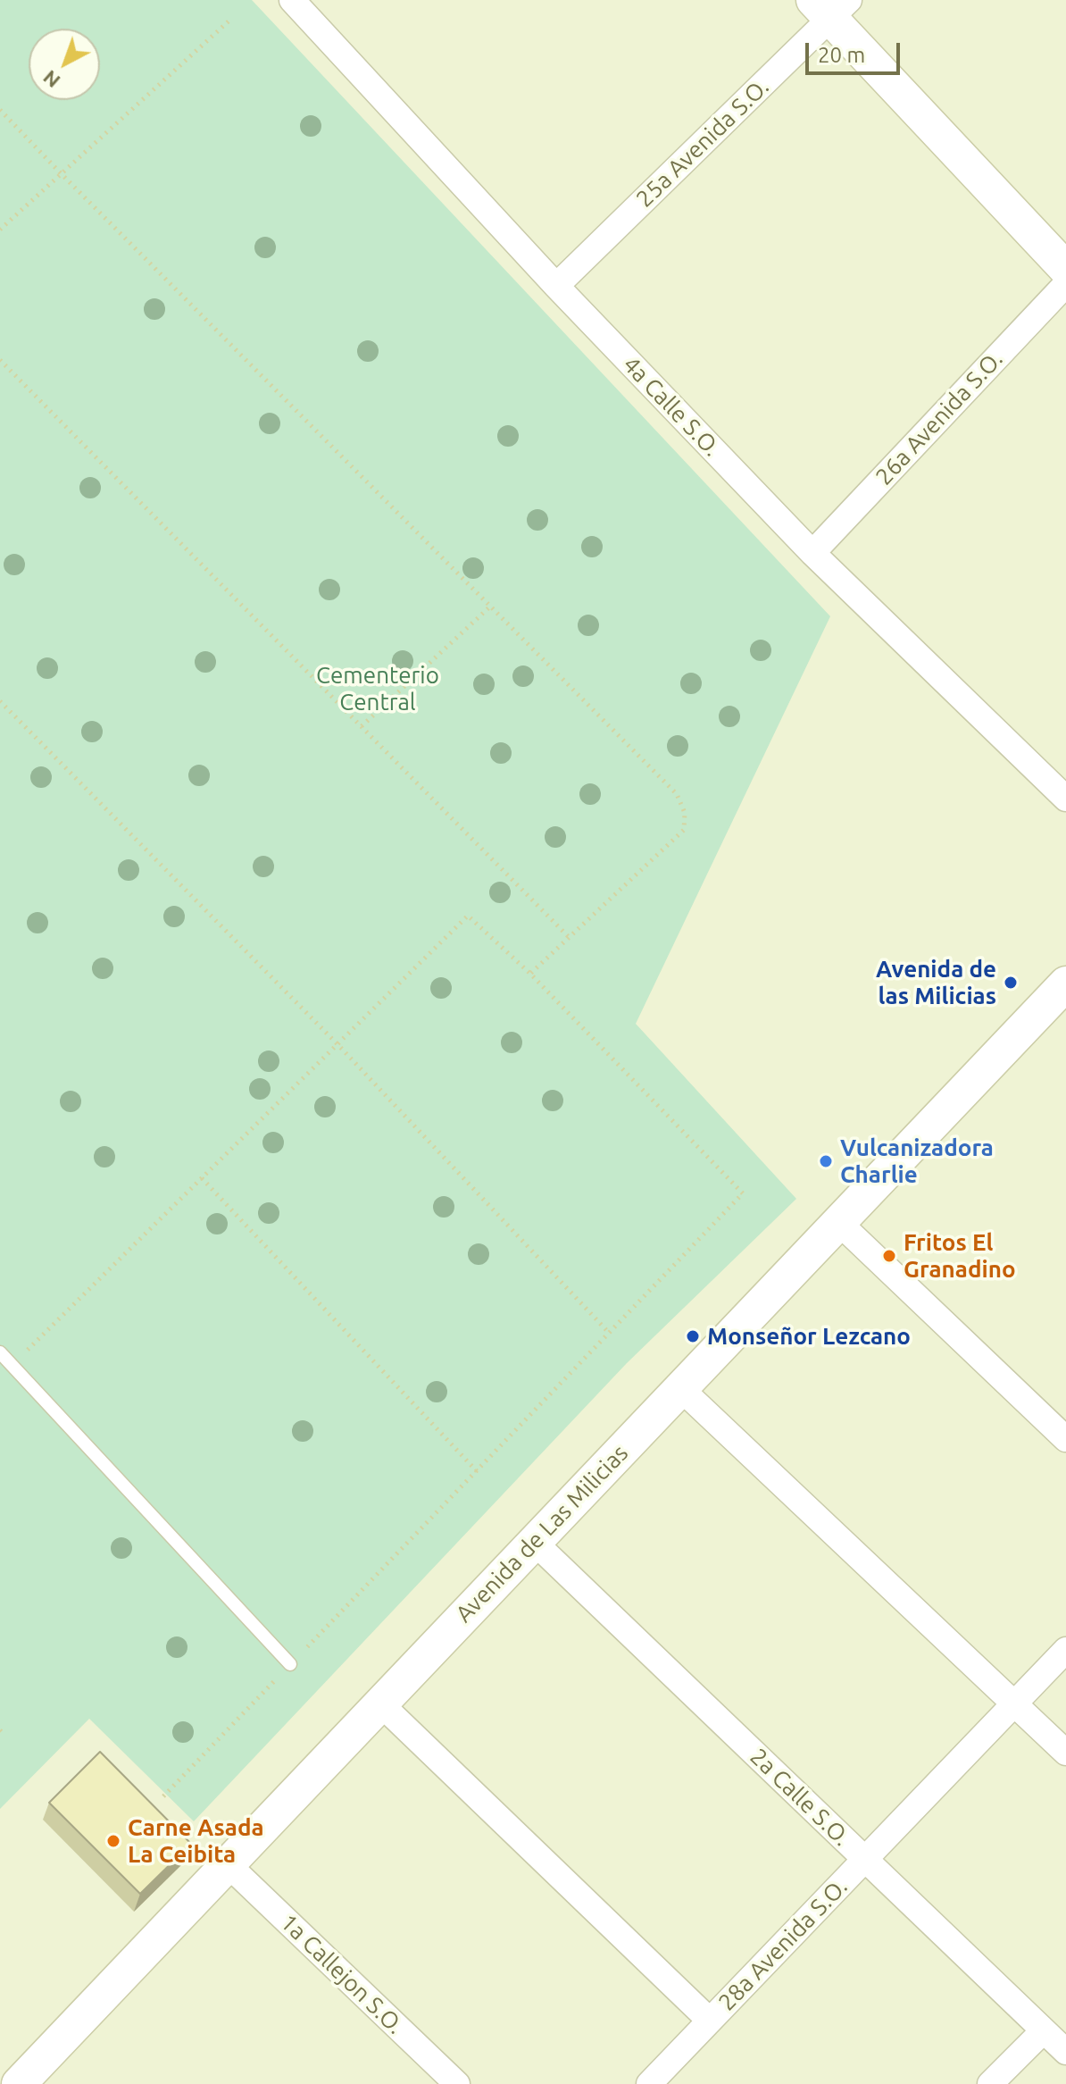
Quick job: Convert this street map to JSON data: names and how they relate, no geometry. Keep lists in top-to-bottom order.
{
  "streets": {
    "main road": ["Avenida de Las Milicias"],
    "street": [
      "25a Avenida S.O.",
      "4a Calle S.O.",
      "26a Avenida S.O.",
      "2a Calle S.O.",
      "28a Avenida S.O.",
      "1a Callejon S.O."
    ]
  },
  "crossings": [
    ["25a Avenida S.O.", "4a Calle S.O."],
    ["4a Calle S.O.", "26a Avenida S.O."],
    ["Avenida de Las Milicias", "2a Calle S.O."],
    ["Avenida de Las Milicias", "1a Callejon S.O."],
    ["2a Calle S.O.", "28a Avenida S.O."]
  ],
  "parks": ["Cementerio Central"],
  "places": [
    "Avenida de las Milicias",
    "Vulcanizadora Charlie",
    "Fritos El Granadino",
    "Monseñor Lezcano",
    "Carne Asada La Ceibita"
  ],
  "scale_bar": "20 m",
  "north": "bottom left"
}
